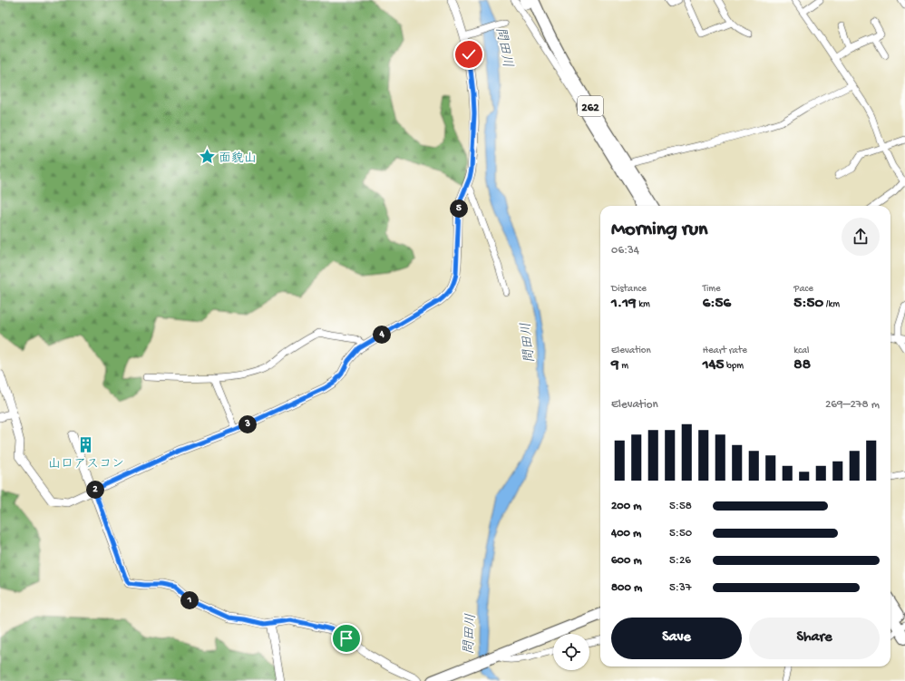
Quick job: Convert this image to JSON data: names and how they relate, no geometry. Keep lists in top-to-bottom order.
{
  "streets": {
    "main road": ["262"]
  },
  "water": ["問田川"],
  "places": {
    "place": ["面貌山"],
    "building": ["山口アスコン"]
  },
  "page": {
    "pins": [
      "5",
      "4",
      "3",
      "2",
      "1"
    ],
    "heading": ["Morning run", "06:34"],
    "stats": [
      ["Distance", "1.19 km"],
      ["Time", "6:56"],
      ["Pace", "5:50 /km"],
      ["Elevation", "9 m"],
      ["Heart rate", "145 bpm"],
      ["kcal", "88"]
    ],
    "chart": ["Elevation", "269–278 m"],
    "list": [
      {
        "name": "200 m",
        "note": "5:58"
      },
      {
        "name": "400 m",
        "note": "5:50"
      },
      {
        "name": "600 m",
        "note": "5:26"
      },
      {
        "name": "800 m",
        "note": "5:37"
      }
    ],
    "buttons": ["Save", "Share"]
  }
}
